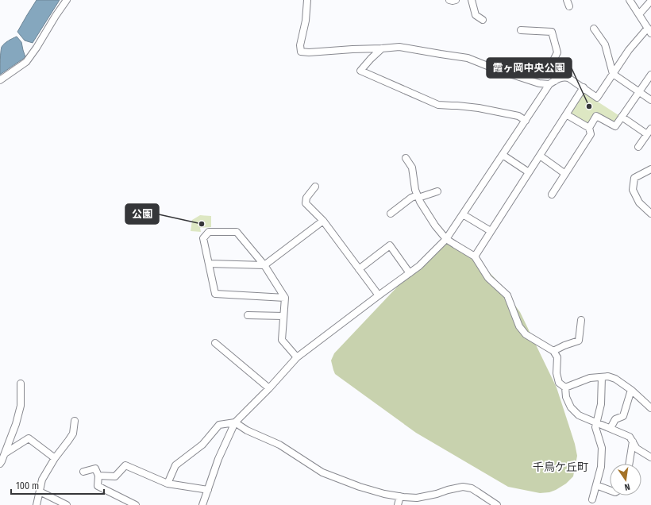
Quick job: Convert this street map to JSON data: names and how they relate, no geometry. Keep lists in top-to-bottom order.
{
  "districts": ["千鳥ケ丘町"],
  "places": ["霞ヶ岡中央公園", "公園"],
  "scale_bar": "100 m",
  "north": "bottom"
}
